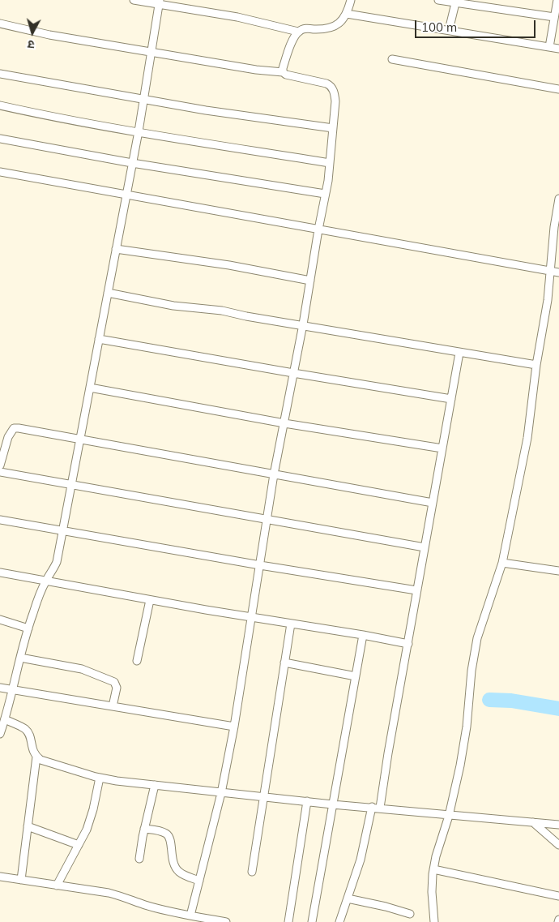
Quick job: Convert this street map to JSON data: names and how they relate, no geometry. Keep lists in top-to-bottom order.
{
  "scale_bar": "100 m",
  "north": "bottom"
}
